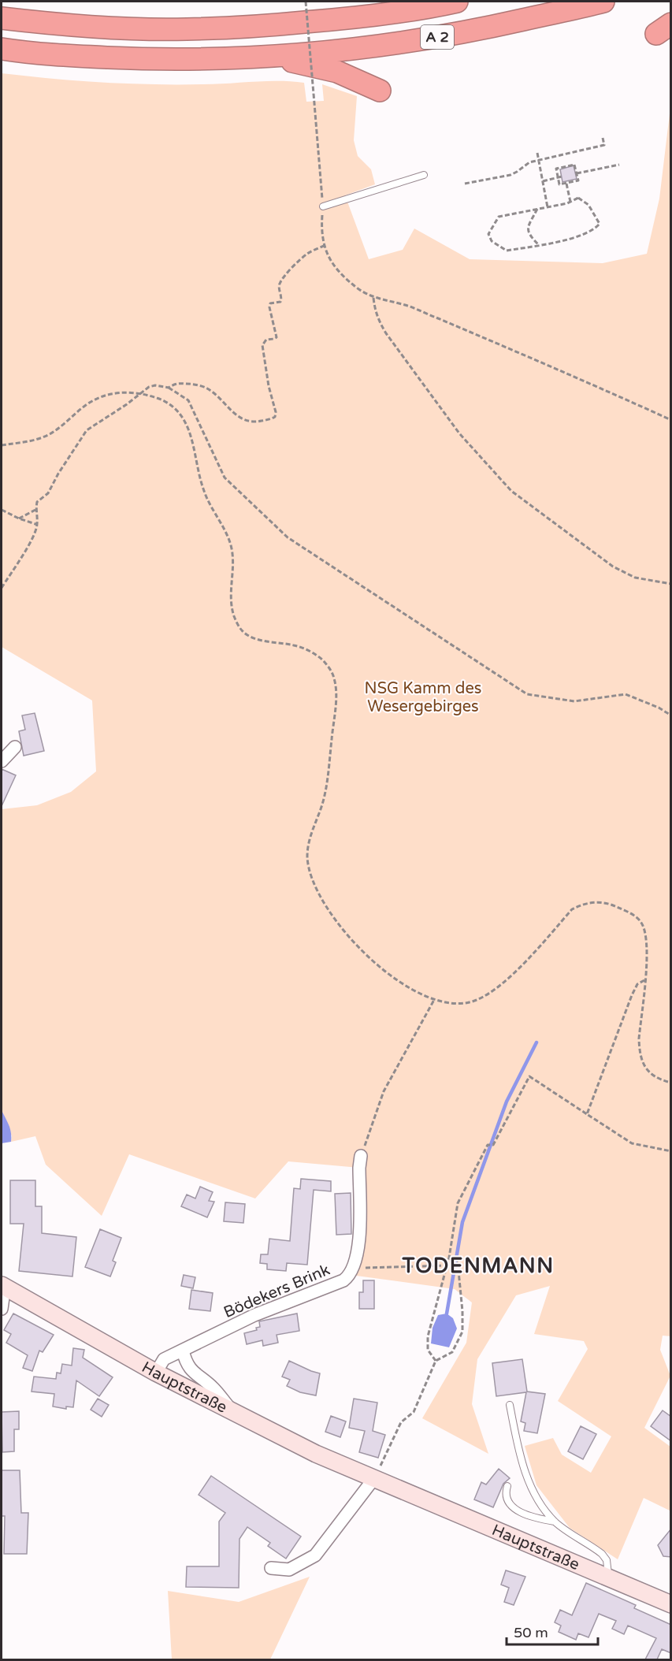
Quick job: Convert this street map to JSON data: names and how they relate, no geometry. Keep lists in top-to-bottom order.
{
  "streets": {
    "highway": ["A 2"],
    "main road": ["Hauptstraße"],
    "street": ["Bödekers Brink"]
  },
  "crossings": [
    ["Bödekers Brink", "Hauptstraße"]
  ],
  "districts": ["TODENMANN"],
  "parks": ["NSG Kamm des Wesergebirges"],
  "scale_bar": "50 m"
}
